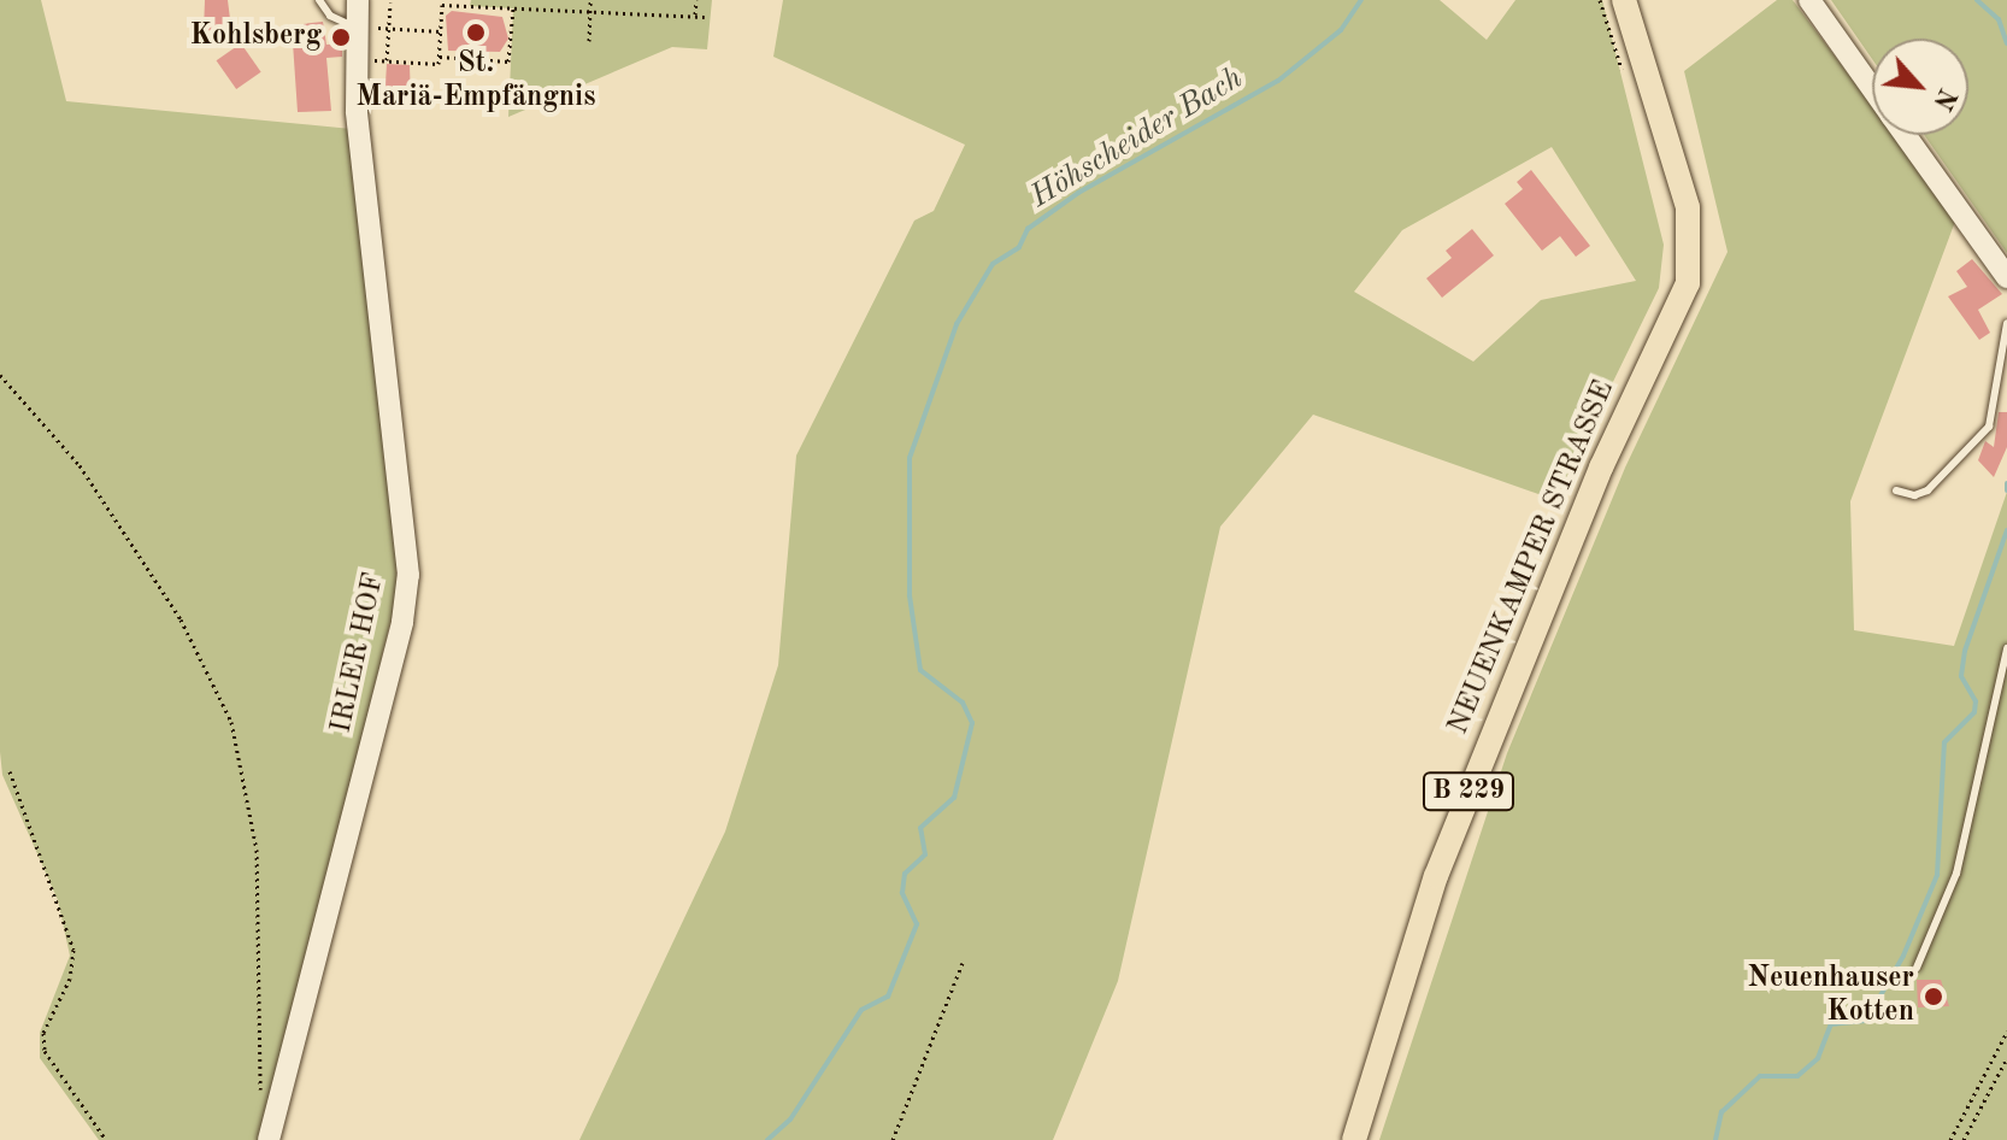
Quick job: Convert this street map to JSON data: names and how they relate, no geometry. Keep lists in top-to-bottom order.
{
  "streets": {
    "main road": ["NEUENKAMPER STRASSE", "B 229"],
    "street": ["IRLER HOF"]
  },
  "water": ["Höhscheider Bach"],
  "places": ["St. Mariä-Empfängnis", "Kohlsberg", "Neuenhauser Kotten"],
  "north": "bottom right"
}
